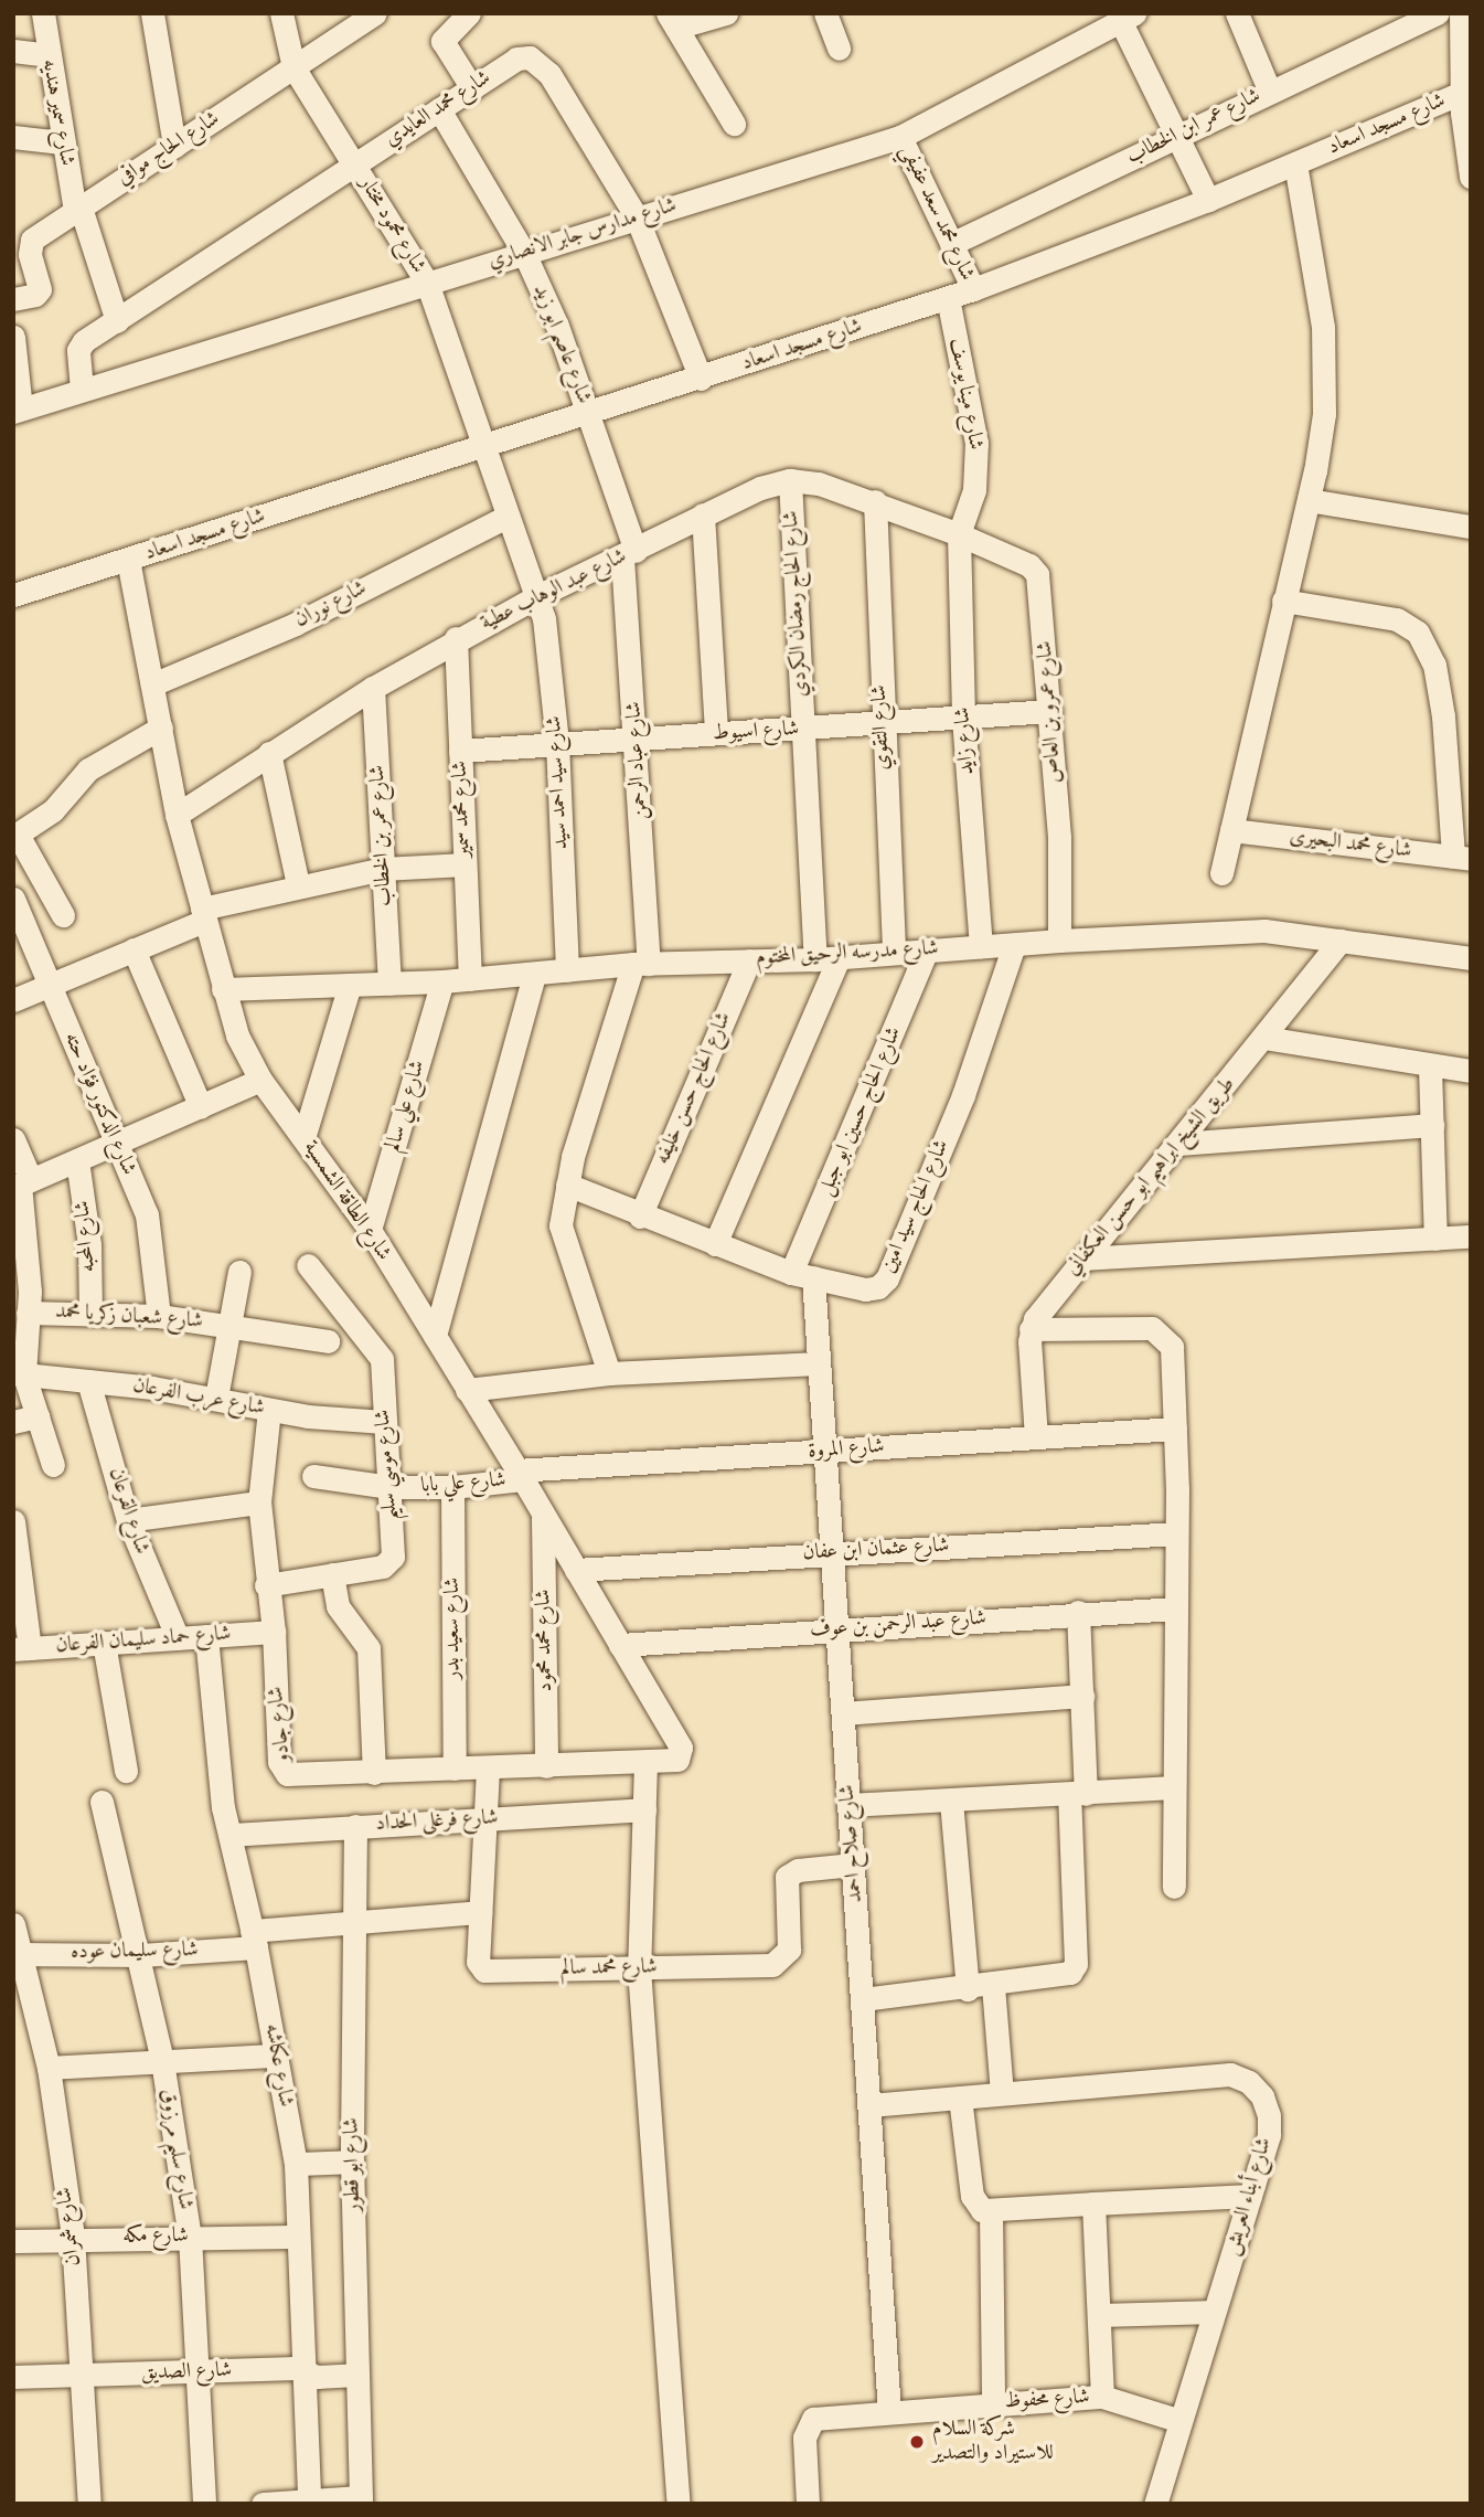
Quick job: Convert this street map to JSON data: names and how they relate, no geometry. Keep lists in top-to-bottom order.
{
  "streets": {
    "street": [
      "شارع محمد العايدي",
      "شارع سمير هنديه",
      "شارع مسجد اسعاد",
      "شارع عمر ابن الخطاب",
      "شارع الحاج موافي",
      "شارع محمد سعد عفيفي",
      "شارع محمود مختار",
      "شارع مدارس جابر الانصاري",
      "شارع عاصم ابو زيد",
      "شارع مينا يوسف",
      "شارع عبد الوهاب عطية",
      "شارع الحاج رمضان الكردي",
      "شارع نوران",
      "شارع عمرو بن العاص",
      "شارع التقوي",
      "شارع اسيوط",
      "شارع زايد",
      "شارع عباد الرحمن",
      "شارع سيد احمد سيد",
      "شارع محمد سمير",
      "شارع عمر بن الخطاب",
      "شارع محمد البحيرى",
      "شارع مدرسه الرحيق المختوم",
      "شارع الحاج حسن خليفه",
      "شارع الدكتور فؤاد حته",
      "شارع علي سالم",
      "شارع الحاج حسين ابو جبل",
      "طريق الشيخ ابراهيم ابو حسن العكفاني",
      "شارع الطاقة الشمسية",
      "شارع الحاج سيد امين",
      "شارع المحبه",
      "شارع شعبان زكريا محمد",
      "شارع عرب الفرعان",
      "شارع المروة",
      "شارع موسي سليم",
      "شارع علي بابا",
      "شارع القرعان",
      "شارع عثمان ابن عفان",
      "شارع عبد الرحمن بن عوف",
      "شارع سعيد بدر",
      "شارع حماد سليمان الفرعان",
      "شارع محمد محمود",
      "شارع جادو",
      "شارع فرغلى الحداد",
      "شارع صلاح احمد",
      "شارع سليمان عوده",
      "شارع محمد سالم",
      "شارع عكاشه",
      "شارع سليم مرزوق",
      "شارع ابو قطور",
      "شارع أبناء العريش",
      "شارع شمران",
      "شارع مكه",
      "شارع الصديق",
      "شارع محفوظ"
    ]
  },
  "crossings": [
    ["شارع محمد العايدي", "شارع سمير هنديه"],
    ["شارع محمد العايدي", "شارع مسجد اسعاد"],
    ["شارع محمد العايدي", "شارع محمود مختار"],
    ["شارع محمد العايدي", "شارع مدارس جابر الانصاري"],
    ["شارع محمد العايدي", "شارع عاصم ابو زيد"],
    ["شارع سمير هنديه", "شارع الحاج موافي"],
    ["شارع مسجد اسعاد", "شارع محمد سعد عفيفي"],
    ["شارع مسجد اسعاد", "شارع محمود مختار"],
    ["شارع مسجد اسعاد", "شارع عاصم ابو زيد"],
    ["شارع مسجد اسعاد", "شارع مينا يوسف"],
    ["شارع مسجد اسعاد", "شارع الطاقة الشمسية"],
    ["شارع عمر ابن الخطاب", "شارع محمد سعد عفيفي"],
    ["شارع الحاج موافي", "شارع محمود مختار"],
    ["شارع محمد سعد عفيفي", "شارع مدارس جابر الانصاري"],
    ["شارع محمود مختار", "شارع مدارس جابر الانصاري"],
    ["شارع محمود مختار", "شارع نوران"],
    ["شارع محمود مختار", "شارع سيد احمد سيد"],
    ["شارع مدارس جابر الانصاري", "شارع عاصم ابو زيد"],
    ["شارع عاصم ابو زيد", "شارع عبد الوهاب عطية"],
    ["شارع عاصم ابو زيد", "شارع عباد الرحمن"],
    ["شارع مينا يوسف", "شارع عبد الوهاب عطية"],
    ["شارع مينا يوسف", "شارع عمرو بن العاص"],
    ["شارع مينا يوسف", "شارع زايد"],
    ["شارع عبد الوهاب عطية", "شارع الحاج رمضان الكردي"],
    ["شارع عبد الوهاب عطية", "شارع عمرو بن العاص"],
    ["شارع عبد الوهاب عطية", "شارع التقوي"],
    ["شارع عبد الوهاب عطية", "شارع زايد"],
    ["شارع عبد الوهاب عطية", "شارع عباد الرحمن"],
    ["شارع عبد الوهاب عطية", "شارع سيد احمد سيد"],
    ["شارع عبد الوهاب عطية", "شارع محمد سمير"],
    ["شارع عبد الوهاب عطية", "شارع عمر بن الخطاب"],
    ["شارع عبد الوهاب عطية", "شارع الطاقة الشمسية"],
    ["شارع الحاج رمضان الكردي", "شارع اسيوط"],
    ["شارع الحاج رمضان الكردي", "شارع مدرسه الرحيق المختوم"],
    ["شارع نوران", "شارع سيد احمد سيد"],
    ["شارع نوران", "شارع الطاقة الشمسية"],
    ["شارع عمرو بن العاص", "شارع اسيوط"],
    ["شارع عمرو بن العاص", "شارع زايد"],
    ["شارع عمرو بن العاص", "شارع مدرسه الرحيق المختوم"],
    ["شارع التقوي", "شارع اسيوط"],
    ["شارع التقوي", "شارع مدرسه الرحيق المختوم"],
    ["شارع اسيوط", "شارع زايد"],
    ["شارع اسيوط", "شارع عباد الرحمن"],
    ["شارع اسيوط", "شارع سيد احمد سيد"],
    ["شارع اسيوط", "شارع محمد سمير"],
    ["شارع زايد", "شارع مدرسه الرحيق المختوم"],
    ["شارع عباد الرحمن", "شارع مدرسه الرحيق المختوم"],
    ["شارع عباد الرحمن", "شارع الحاج سيد امين"],
    ["شارع سيد احمد سيد", "شارع مدرسه الرحيق المختوم"],
    ["شارع محمد سمير", "شارع مدرسه الرحيق المختوم"],
    ["شارع عمر بن الخطاب", "شارع مدرسه الرحيق المختوم"],
    ["شارع مدرسه الرحيق المختوم", "شارع الحاج حسن خليفه"],
    ["شارع مدرسه الرحيق المختوم", "شارع علي سالم"],
    ["شارع مدرسه الرحيق المختوم", "شارع الحاج حسين ابو جبل"],
    ["شارع مدرسه الرحيق المختوم", "طريق الشيخ ابراهيم ابو حسن العكفاني"],
    ["شارع مدرسه الرحيق المختوم", "شارع الطاقة الشمسية"],
    ["شارع مدرسه الرحيق المختوم", "شارع الحاج سيد امين"],
    ["شارع الحاج حسن خليفه", "شارع الحاج سيد امين"],
    ["شارع الدكتور فؤاد حته", "شارع شعبان زكريا محمد"],
    ["شارع علي سالم", "شارع الطاقة الشمسية"],
    ["شارع الحاج حسين ابو جبل", "شارع الحاج سيد امين"],
    ["شارع الحاج حسين ابو جبل", "شارع صلاح احمد"],
    ["شارع الطاقة الشمسية", "شارع المروة"],
    ["شارع الطاقة الشمسية", "شارع علي بابا"],
    ["شارع الطاقة الشمسية", "شارع عثمان ابن عفان"],
    ["شارع الطاقة الشمسية", "شارع عبد الرحمن بن عوف"],
    ["شارع الطاقة الشمسية", "شارع محمد محمود"],
    ["شارع الطاقة الشمسية", "شارع جادو"],
    ["شارع الحاج سيد امين", "شارع صلاح احمد"],
    ["شارع المحبه", "شارع شعبان زكريا محمد"],
    ["شارع عرب الفرعان", "شارع موسي سليم"],
    ["شارع عرب الفرعان", "شارع القرعان"],
    ["شارع عرب الفرعان", "شارع جادو"],
    ["شارع المروة", "شارع علي بابا"],
    ["شارع المروة", "شارع صلاح احمد"],
    ["شارع موسي سليم", "شارع علي بابا"],
    ["شارع موسي سليم", "شارع جادو"],
    ["شارع علي بابا", "شارع سعيد بدر"],
    ["شارع القرعان", "شارع حماد سليمان الفرعان"],
    ["شارع عثمان ابن عفان", "شارع صلاح احمد"],
    ["شارع عبد الرحمن بن عوف", "شارع صلاح احمد"],
    ["شارع سعيد بدر", "شارع جادو"],
    ["شارع حماد سليمان الفرعان", "شارع جادو"],
    ["شارع حماد سليمان الفرعان", "شارع عكاشه"],
    ["شارع محمد محمود", "شارع جادو"],
    ["شارع جادو", "شارع محمد سالم"],
    ["شارع فرغلى الحداد", "شارع محمد سالم"],
    ["شارع فرغلى الحداد", "شارع عكاشه"],
    ["شارع فرغلى الحداد", "شارع ابو قطور"],
    ["شارع صلاح احمد", "شارع محمد سالم"],
    ["شارع صلاح احمد", "شارع أبناء العريش"],
    ["شارع صلاح احمد", "شارع محفوظ"],
    ["شارع سليمان عوده", "شارع محمد سالم"],
    ["شارع سليمان عوده", "شارع عكاشه"],
    ["شارع سليمان عوده", "شارع سليم مرزوق"],
    ["شارع سليمان عوده", "شارع ابو قطور"],
    ["شارع سليمان عوده", "شارع شمران"],
    ["شارع عكاشه", "شارع مكه"],
    ["شارع عكاشه", "شارع الصديق"],
    ["شارع سليم مرزوق", "شارع مكه"],
    ["شارع سليم مرزوق", "شارع الصديق"],
    ["شارع ابو قطور", "شارع الصديق"],
    ["شارع أبناء العريش", "شارع محفوظ"],
    ["شارع شمران", "شارع مكه"],
    ["شارع شمران", "شارع الصديق"]
  ],
  "places": ["شركة السلام للاستيراد والتصدير"]
}
